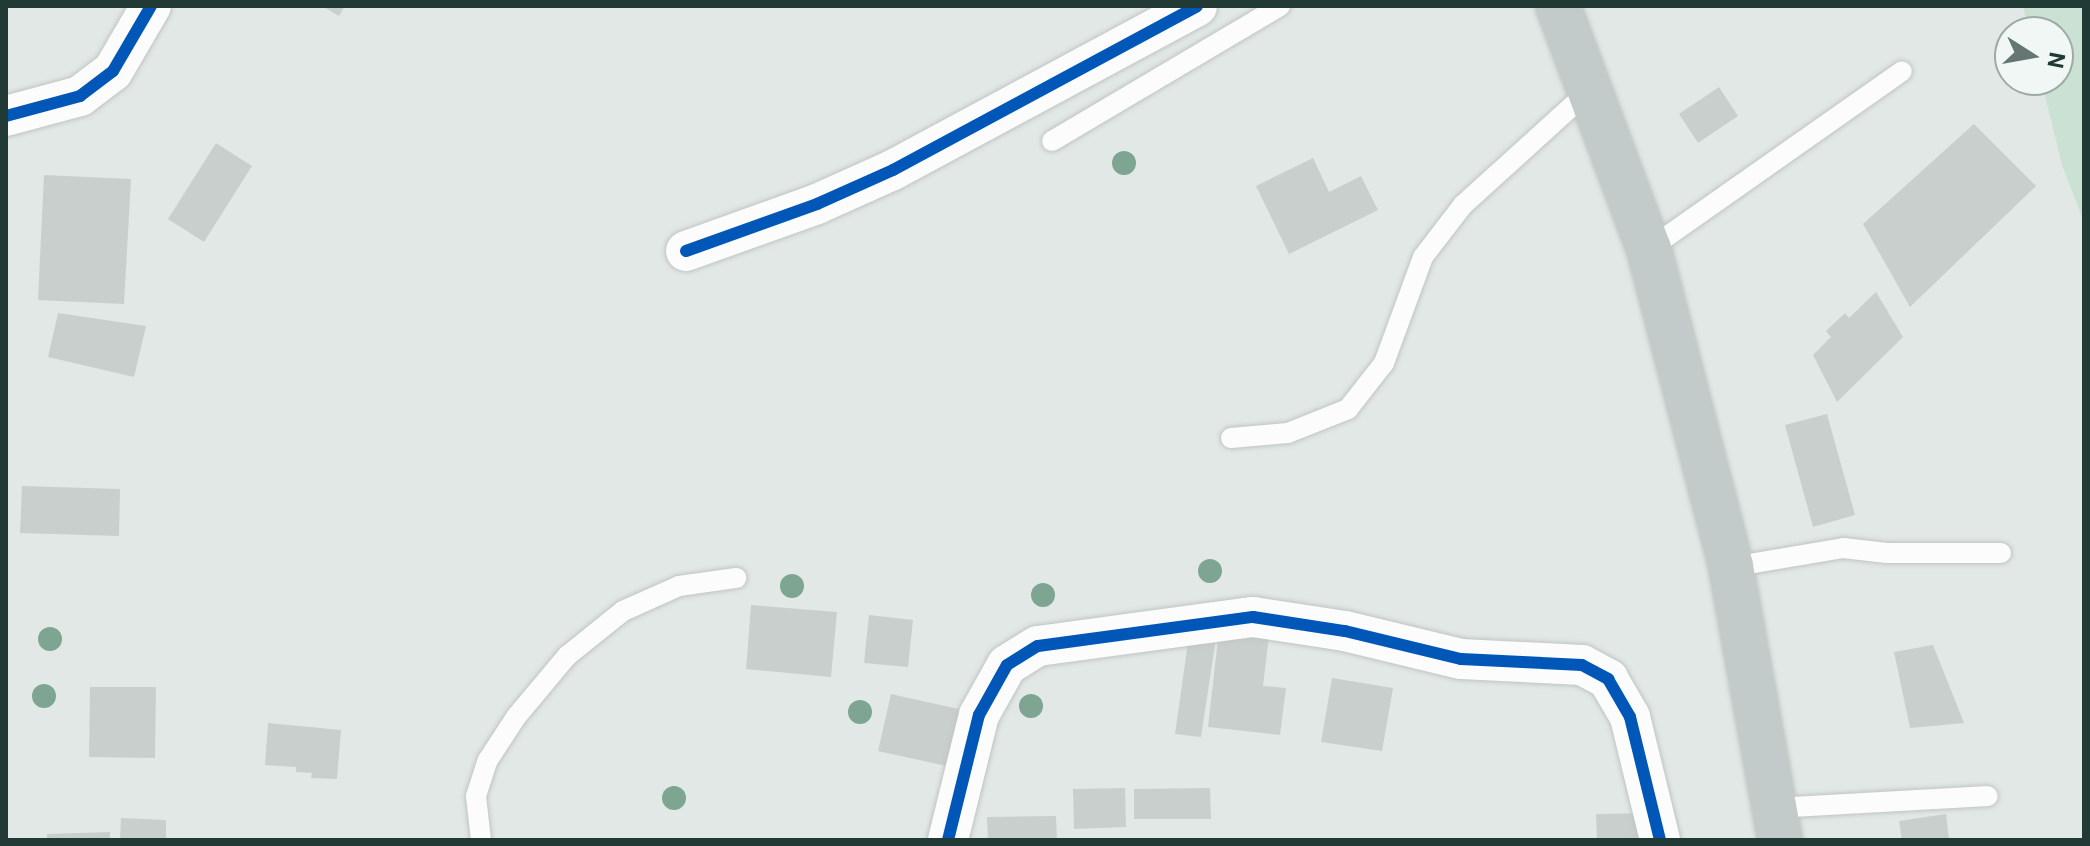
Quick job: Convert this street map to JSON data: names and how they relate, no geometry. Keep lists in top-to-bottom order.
{
  "north": "right"
}
